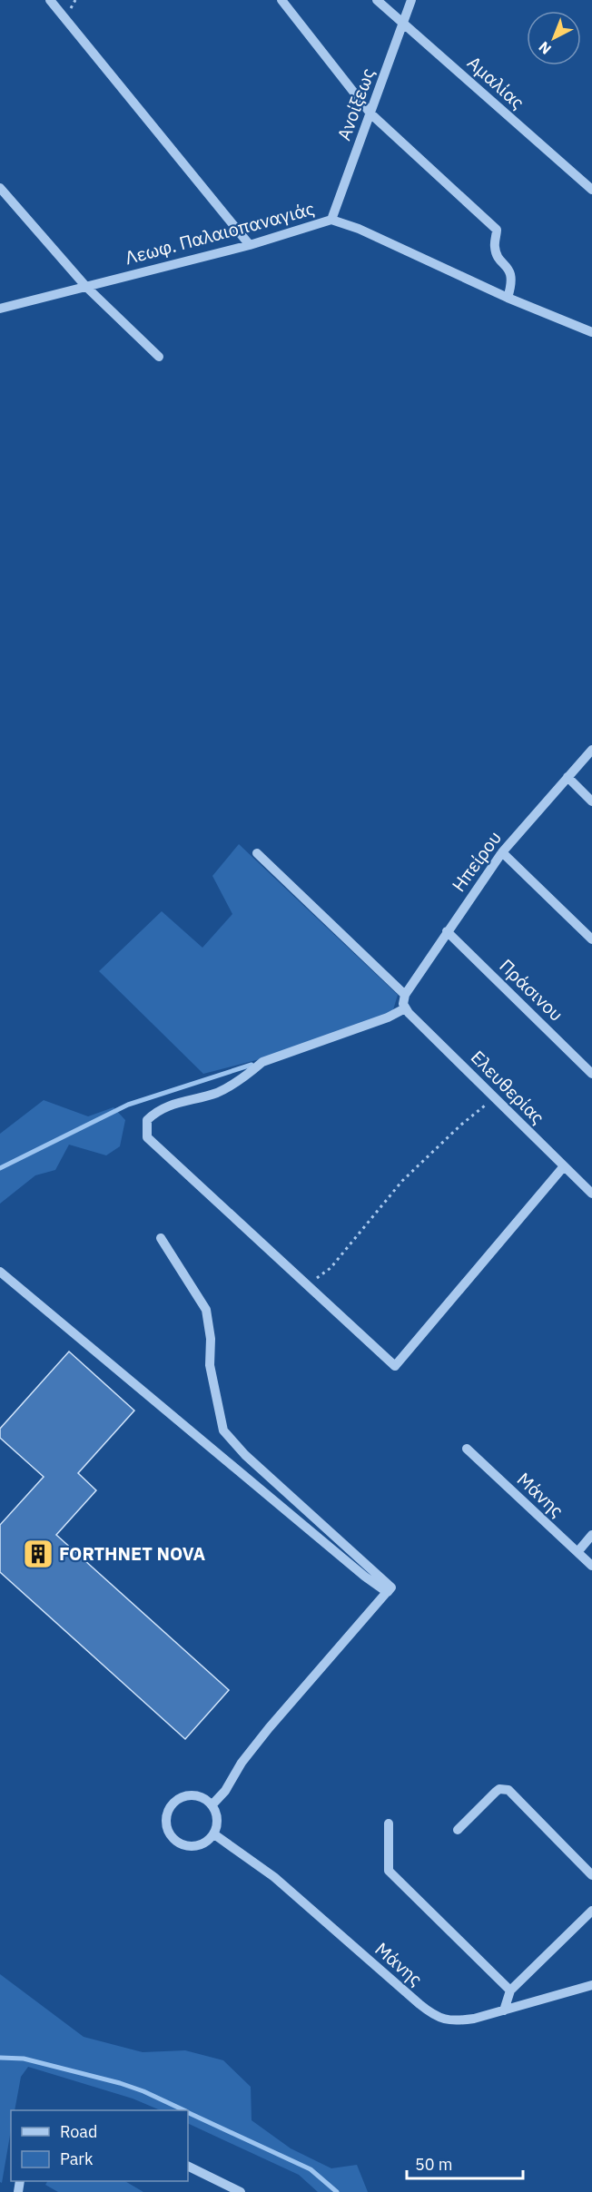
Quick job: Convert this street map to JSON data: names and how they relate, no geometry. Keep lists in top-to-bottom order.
{
  "streets": {
    "street": [
      "Αμαλίας",
      "Ανοίξεως",
      "Λεωφ. Παλαιοπαναγιάς",
      "Ηπείρου",
      "Πράσινου",
      "Ελευθερίας",
      "Μάνης"
    ]
  },
  "crossings": [
    ["Αμαλίας", "Ανοίξεως"],
    ["Ανοίξεως", "Λεωφ. Παλαιοπαναγιάς"],
    ["Ηπείρου", "Πράσινου"],
    ["Ηπείρου", "Ελευθερίας"]
  ],
  "places": {
    "building": ["FORTHNET NOVA"]
  },
  "legend": ["Road", "Park"],
  "scale_bar": "50 m",
  "north": "bottom left"
}
